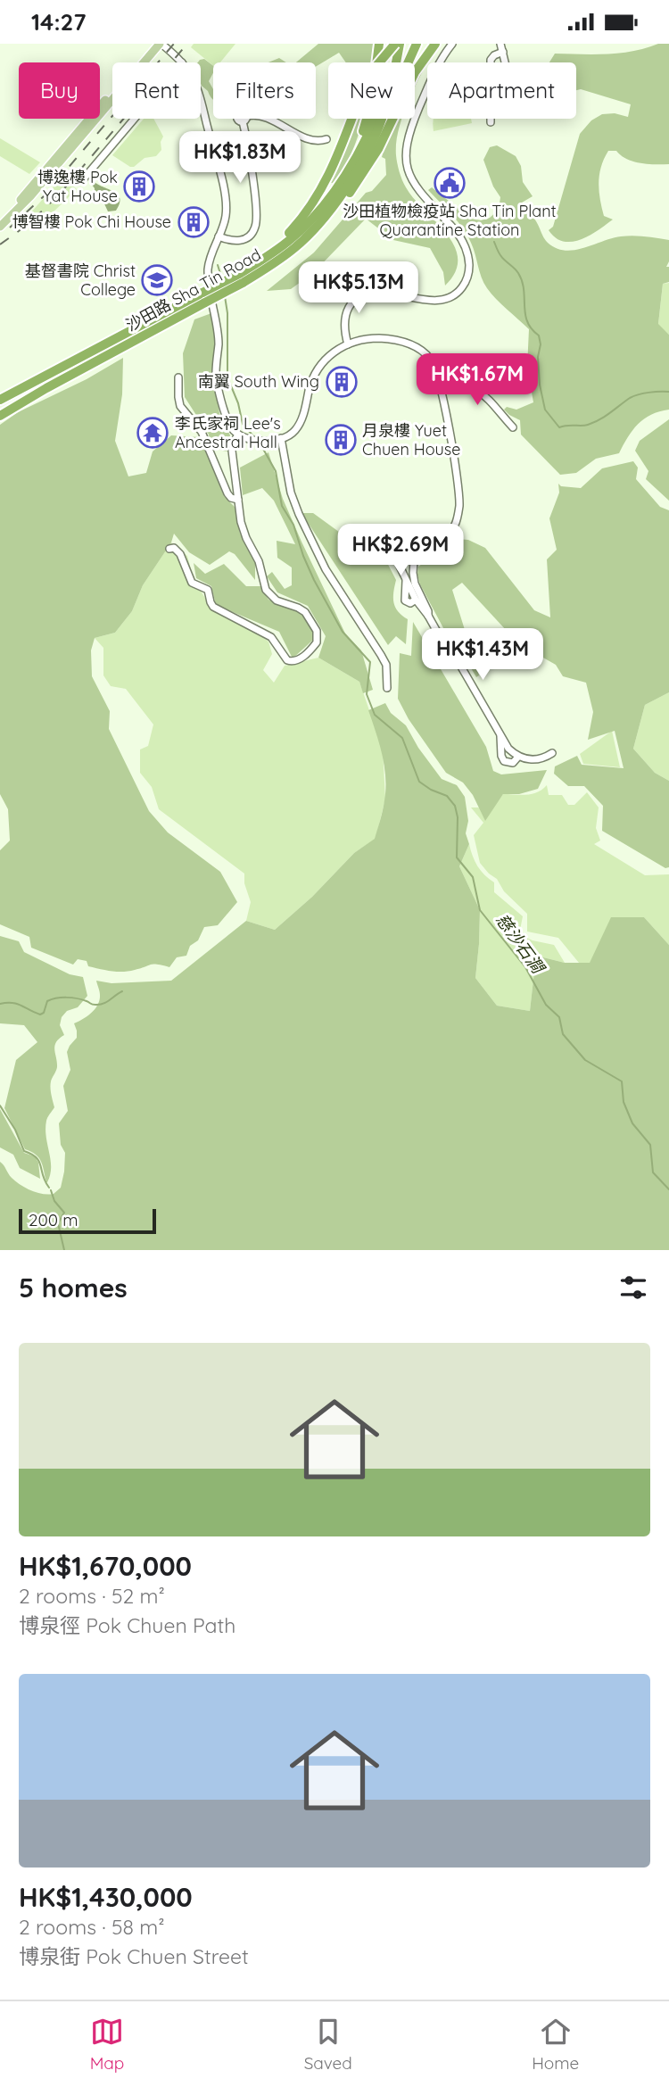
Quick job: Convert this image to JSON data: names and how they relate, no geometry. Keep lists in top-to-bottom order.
{
  "streets": {
    "highway": ["沙田路 Sha Tin Road"]
  },
  "water": ["慈沙石澗"],
  "places": {
    "public building": ["沙田植物檢疫站 Sha Tin Plant Quarantine Station"],
    "building": [
      "博逸樓 Pok Yat House",
      "博智樓 Pok Chi House",
      "南翼 South Wing",
      "月泉樓 Yuet Chuen House"
    ],
    "school or university": ["基督書院 Christ College"],
    "temple": ["李氏家祠 Lee's Ancestral Hall"]
  },
  "scale_bar": "200 m",
  "page": {
    "status": "14:27",
    "chip": [
      "Buy",
      "Rent",
      "Filters",
      "New",
      "Apartment"
    ],
    "price": [
      "HK$1.83M",
      "HK$5.13M",
      "HK$1.67M",
      "HK$2.69M",
      "HK$1.43M"
    ],
    "scale": "200 m",
    "heading": "5 homes",
    "list": [
      {
        "name": "HK$1,670,000",
        "note": "2 rooms · 52 m² · 博泉徑 Pok Chuen Path"
      },
      {
        "name": "HK$1,430,000",
        "note": "2 rooms · 58 m² · 博泉街 Pok Chuen Street"
      }
    ],
    "tabs": ["Map", "Saved", "Home"]
  }
}
